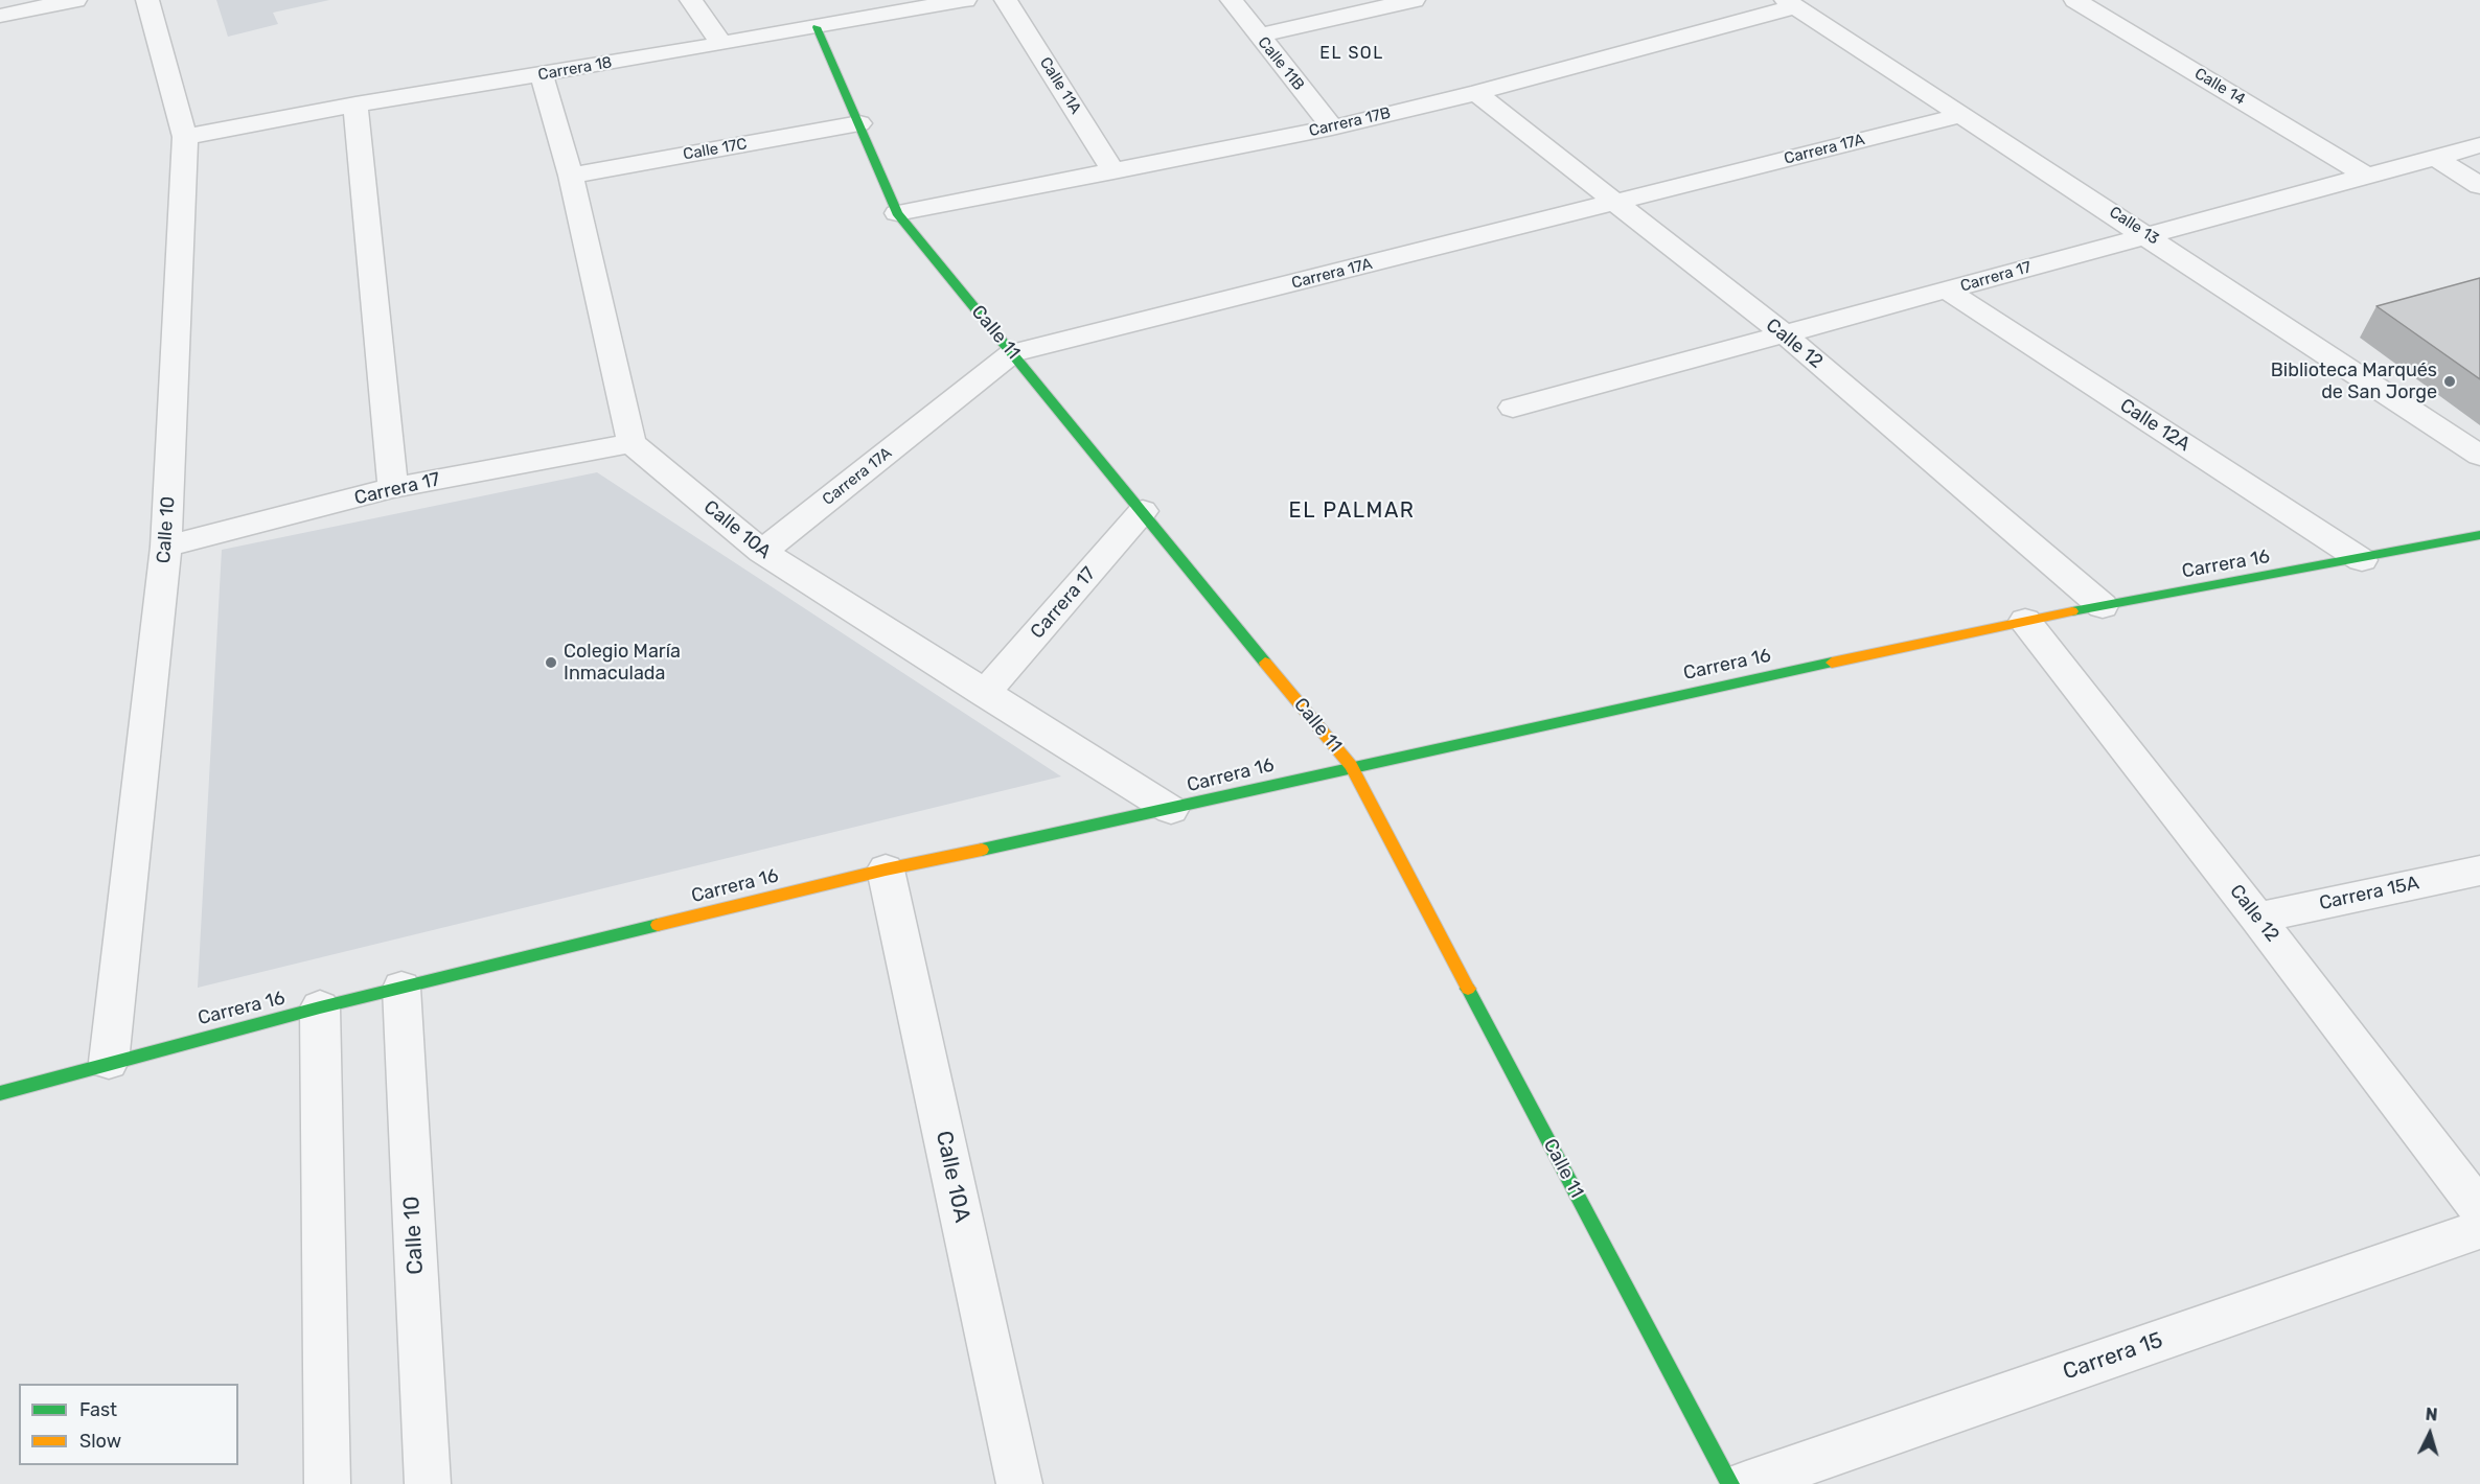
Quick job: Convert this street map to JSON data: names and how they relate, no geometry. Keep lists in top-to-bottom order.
{
  "streets": {
    "street": [
      "Calle 11B",
      "Carrera 18",
      "Calle 11A",
      "Calle 14",
      "Carrera 17B",
      "Calle 17C",
      "Carrera 17A",
      "Calle 13",
      "Carrera 17",
      "Calle 11",
      "Calle 12",
      "Calle 12A",
      "Calle 10",
      "Calle 10A",
      "Carrera 16",
      "Carrera 15A",
      "Carrera 15"
    ]
  },
  "crossings": [
    ["Calle 11B", "Carrera 17B"],
    ["Carrera 18", "Calle 11"],
    ["Carrera 18", "Calle 10"],
    ["Calle 11A", "Carrera 17B"],
    ["Calle 14", "Carrera 17"],
    ["Carrera 17B", "Calle 13"],
    ["Carrera 17B", "Calle 11"],
    ["Carrera 17B", "Calle 12"],
    ["Calle 17C", "Calle 11"],
    ["Carrera 17A", "Calle 13"],
    ["Carrera 17A", "Calle 11"],
    ["Carrera 17A", "Calle 12"],
    ["Carrera 17A", "Calle 10A"],
    ["Calle 13", "Carrera 17"],
    ["Carrera 17", "Calle 11"],
    ["Carrera 17", "Calle 12"],
    ["Carrera 17", "Calle 12A"],
    ["Carrera 17", "Calle 10"],
    ["Carrera 17", "Calle 10A"],
    ["Calle 11", "Carrera 16"],
    ["Calle 12", "Carrera 16"],
    ["Calle 12", "Carrera 15A"],
    ["Calle 12A", "Carrera 16"],
    ["Calle 10", "Carrera 16"],
    ["Calle 10A", "Carrera 16"]
  ],
  "districts": ["EL SOL", "EL PALMAR"],
  "places": ["Biblioteca Marqués de San Jorge", "Colegio María Inmaculada"],
  "legend": ["Fast", "Slow"],
  "north": "top"
}
